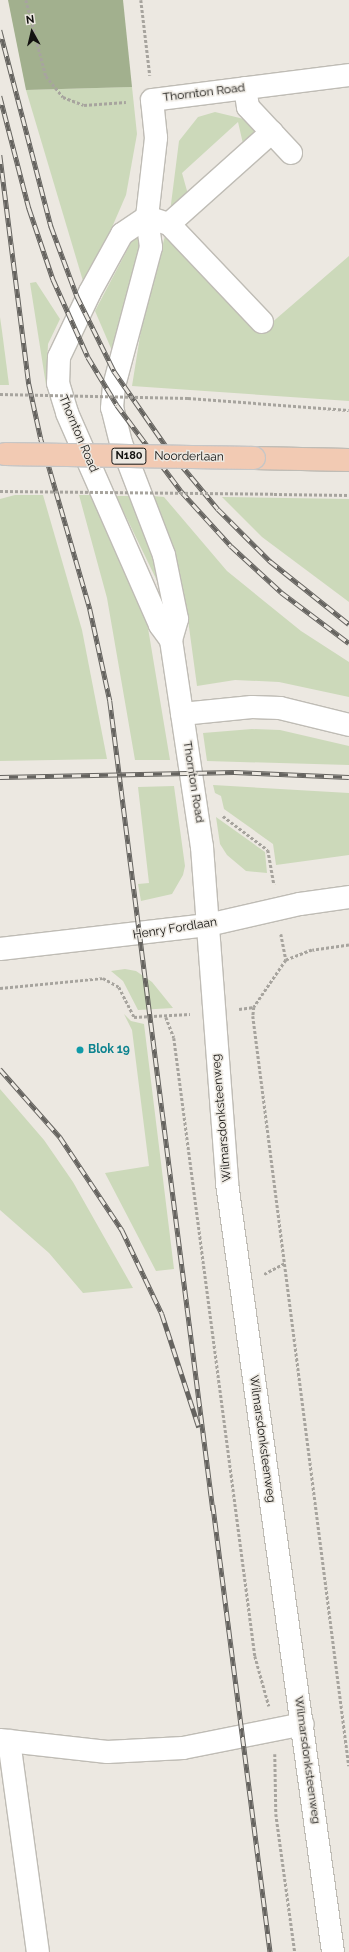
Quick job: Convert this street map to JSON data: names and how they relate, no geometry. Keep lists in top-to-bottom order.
{
  "streets": {
    "main road": ["N180", "Noorderlaan"],
    "street": ["Thornton Road", "Henry Fordlaan", "Wilmarsdonksteenweg"]
  },
  "crossings": [
    ["Thornton Road", "Henry Fordlaan"],
    ["Thornton Road", "Wilmarsdonksteenweg"],
    ["Henry Fordlaan", "Wilmarsdonksteenweg"]
  ],
  "places": ["Blok 19"],
  "north": "top"
}
